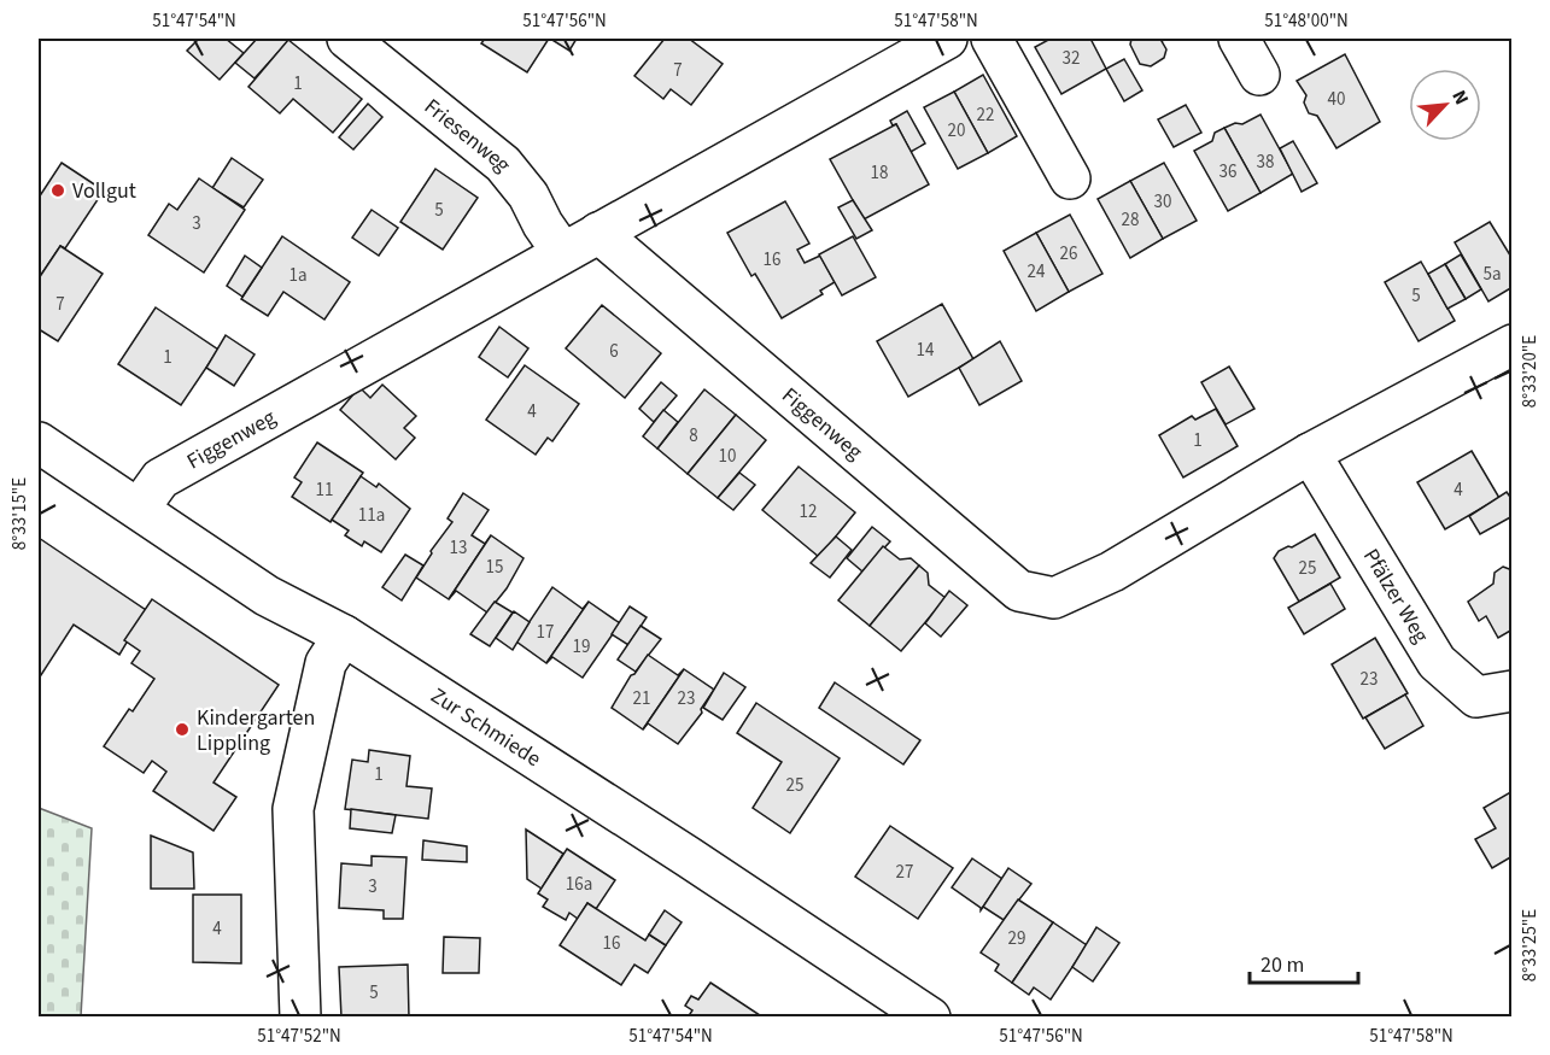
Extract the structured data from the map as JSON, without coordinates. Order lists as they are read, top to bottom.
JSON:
{
  "streets": {
    "street": [
      "Friesenweg",
      "Figgenweg",
      "Pfälzer Weg",
      "Zur Schmiede"
    ]
  },
  "crossings": [
    ["Friesenweg", "Figgenweg"],
    ["Figgenweg", "Pfälzer Weg"],
    ["Figgenweg", "Zur Schmiede"]
  ],
  "places": ["Vollgut", "Kindergarten Lippling"],
  "house_numbers": [
    "32",
    "7",
    "1",
    "40",
    "22",
    "20",
    "38",
    "36",
    "18",
    "30",
    "5",
    "28",
    "3",
    "26",
    "16",
    "24",
    "5a",
    "1a",
    "5",
    "7",
    "14",
    "6",
    "1",
    "4",
    "8",
    "1",
    "10",
    "11",
    "4",
    "12",
    "11a",
    "13",
    "15",
    "25",
    "17",
    "19",
    "23",
    "21",
    "23",
    "1",
    "25",
    "27",
    "16a",
    "3",
    "4",
    "29",
    "16",
    "5"
  ],
  "scale_bar": "20 m",
  "north": "top right",
  "coordinates": [
    "51°47'54\"N",
    "51°47'56\"N",
    "51°47'58\"N",
    "51°48'00\"N",
    "8°33'20\"E",
    "8°33'15\"E",
    "8°33'25\"E",
    "51°47'52\"N"
  ]
}
